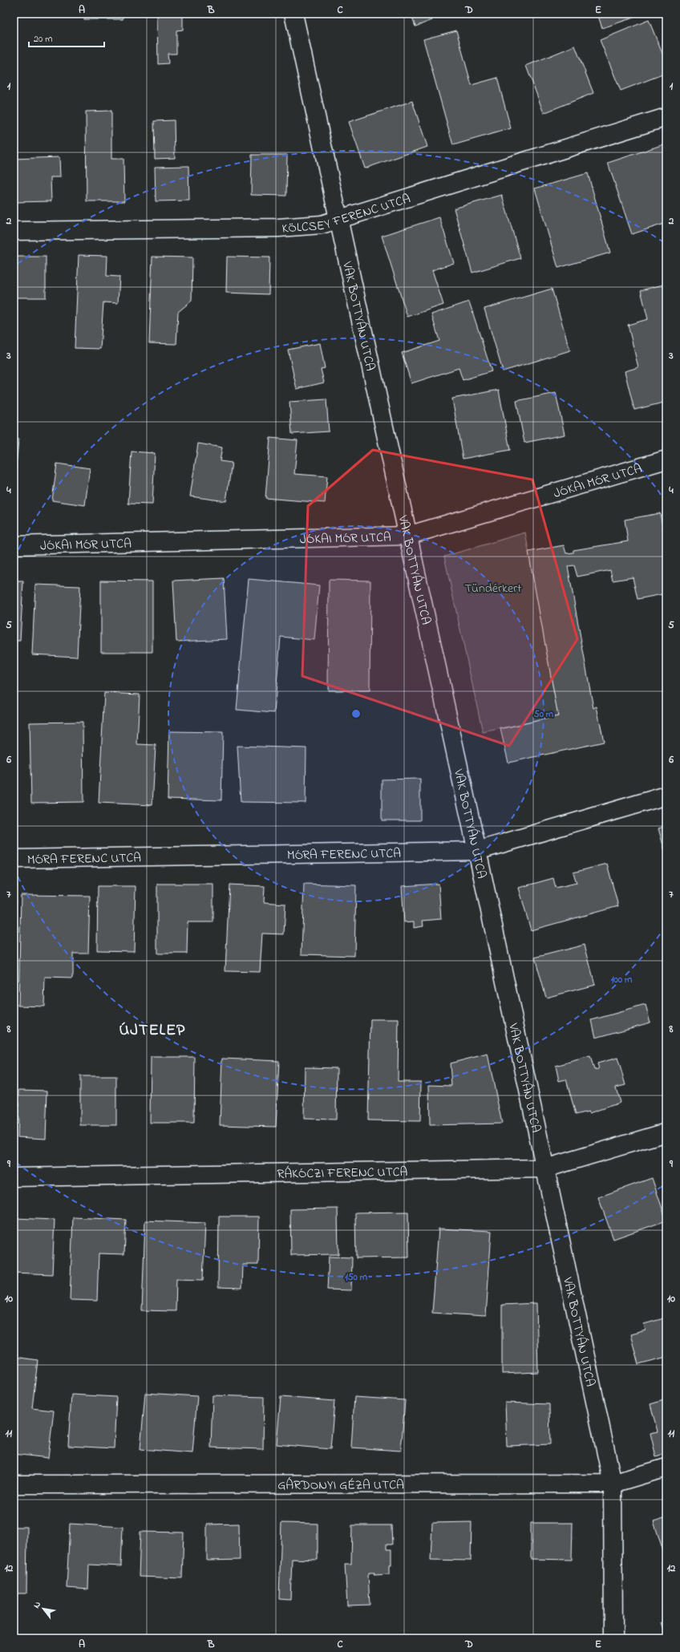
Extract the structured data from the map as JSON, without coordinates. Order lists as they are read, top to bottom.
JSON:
{
  "streets": {
    "street": [
      "KÖLCSEY FERENC UTCA",
      "VAK BOTTYÁN UTCA",
      "JÓKAI MÓR UTCA",
      "MÓRA FERENC UTCA",
      "RÁKÓCZI FERENC UTCA",
      "GÁRDONYI GÉZA UTCA"
    ]
  },
  "crossings": [
    ["KÖLCSEY FERENC UTCA", "VAK BOTTYÁN UTCA"],
    ["VAK BOTTYÁN UTCA", "JÓKAI MÓR UTCA"],
    ["VAK BOTTYÁN UTCA", "MÓRA FERENC UTCA"],
    ["VAK BOTTYÁN UTCA", "RÁKÓCZI FERENC UTCA"],
    ["VAK BOTTYÁN UTCA", "GÁRDONYI GÉZA UTCA"]
  ],
  "districts": ["ÚJTELEP"],
  "parks": ["Tündérkert"],
  "scale_bar": "20 m",
  "north": "top left",
  "grid": {
    "columns": [
      "A",
      "B",
      "C",
      "D",
      "E"
    ],
    "rows": [
      "1",
      "2",
      "3",
      "4",
      "5",
      "6",
      "7",
      "8",
      "9",
      "10",
      "11",
      "12"
    ]
  },
  "rings": ["50 m", "100 m", "150 m"]
}
